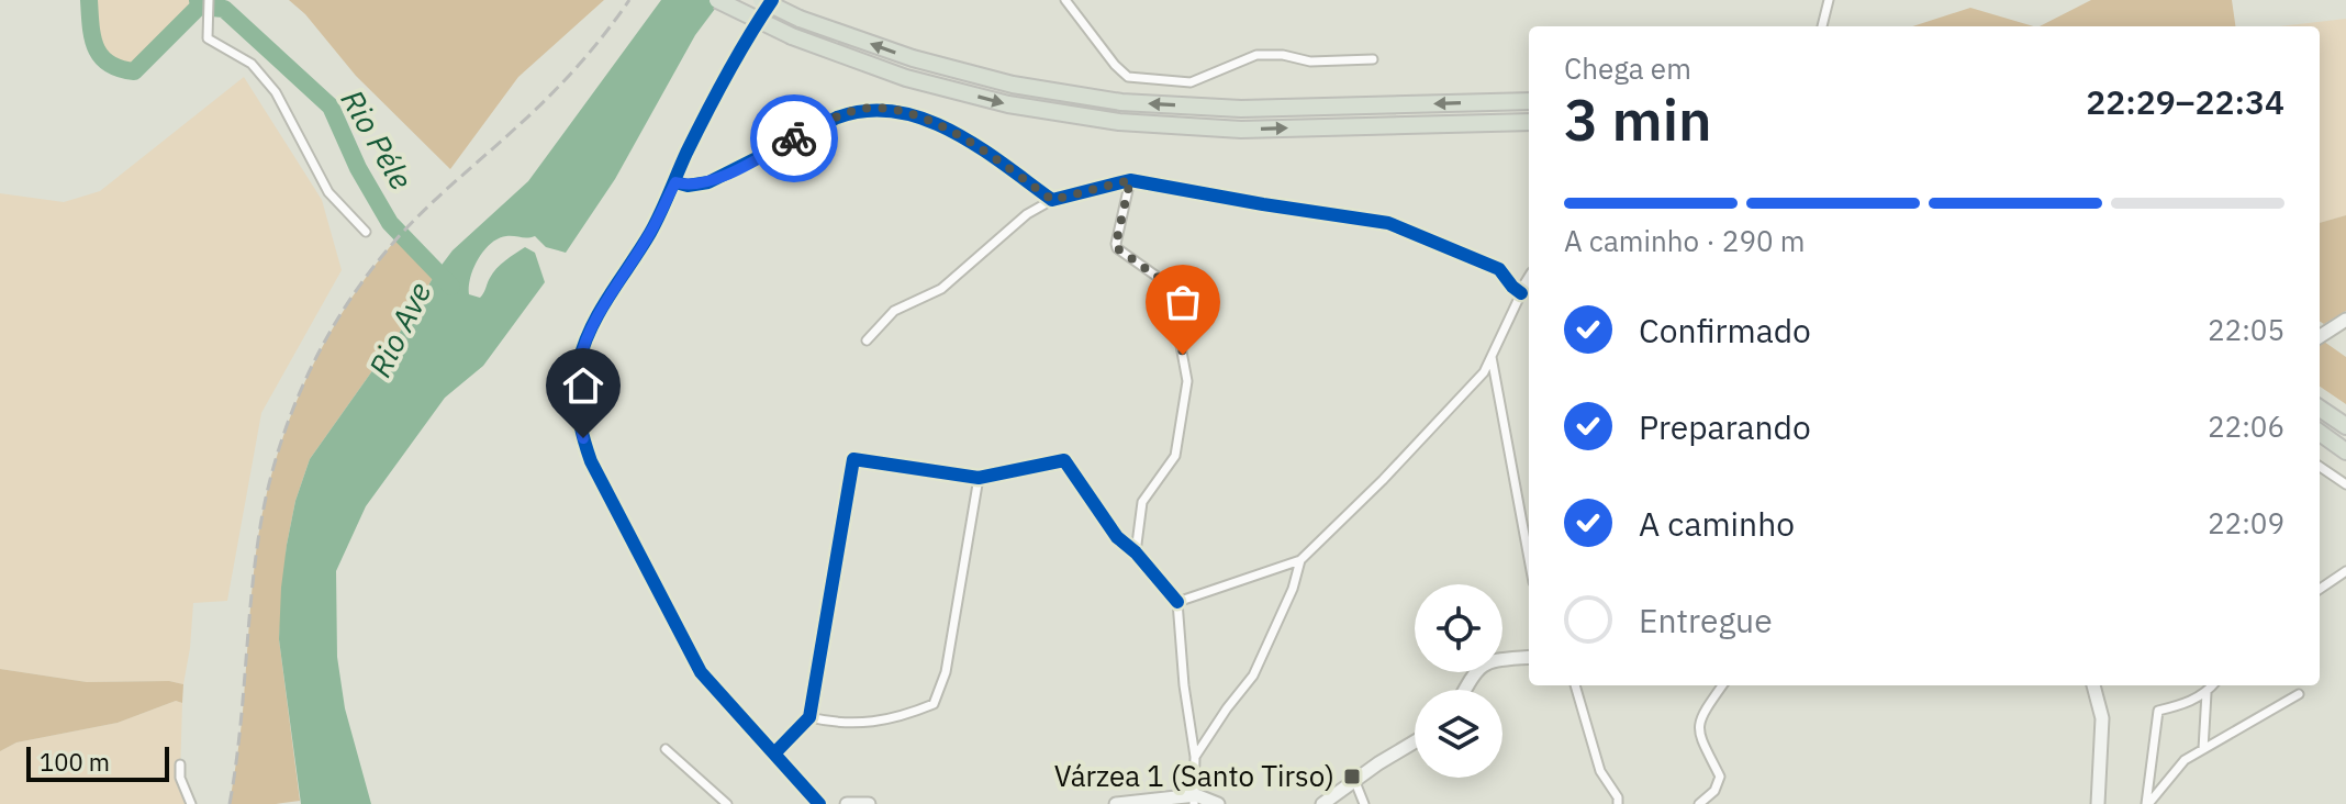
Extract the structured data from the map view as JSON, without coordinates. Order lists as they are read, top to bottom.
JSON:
{
  "water": ["Rio Péle", "Rio Ave"],
  "places": {
    "transit": ["Várzea 1 (Santo Tirso)"]
  },
  "scale_bar": "100 m",
  "page": {
    "heading": ["3 min", "Chega em", "22:29–22:34"],
    "bar": "A caminho · 290 m",
    "list": [
      ["Confirmado", "22:05"],
      ["Preparando", "22:06"],
      ["A caminho", "22:09"],
      "Entregue"
    ],
    "scale": "100 m"
  }
}
